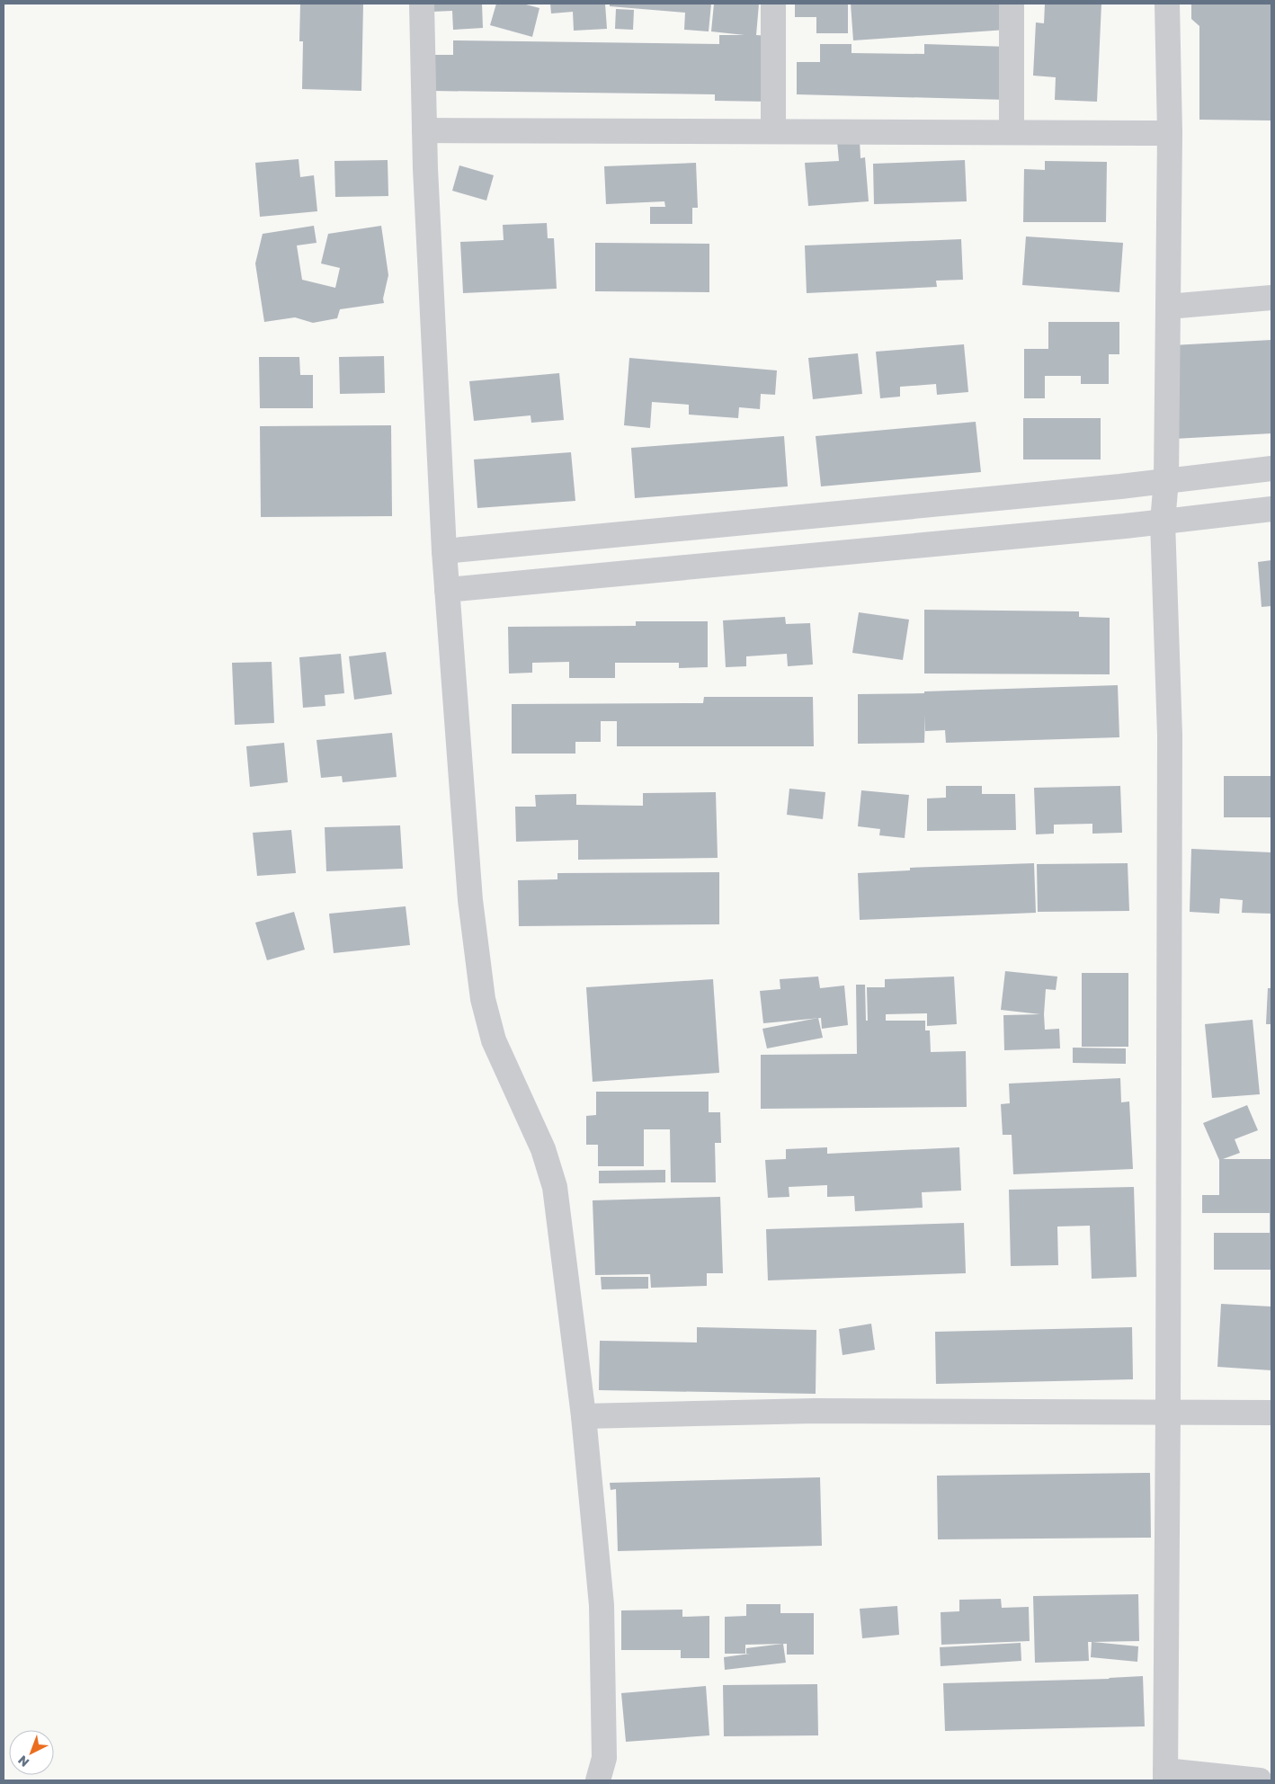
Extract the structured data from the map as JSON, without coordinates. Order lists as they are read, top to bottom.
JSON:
{
  "north": "bottom left"
}
